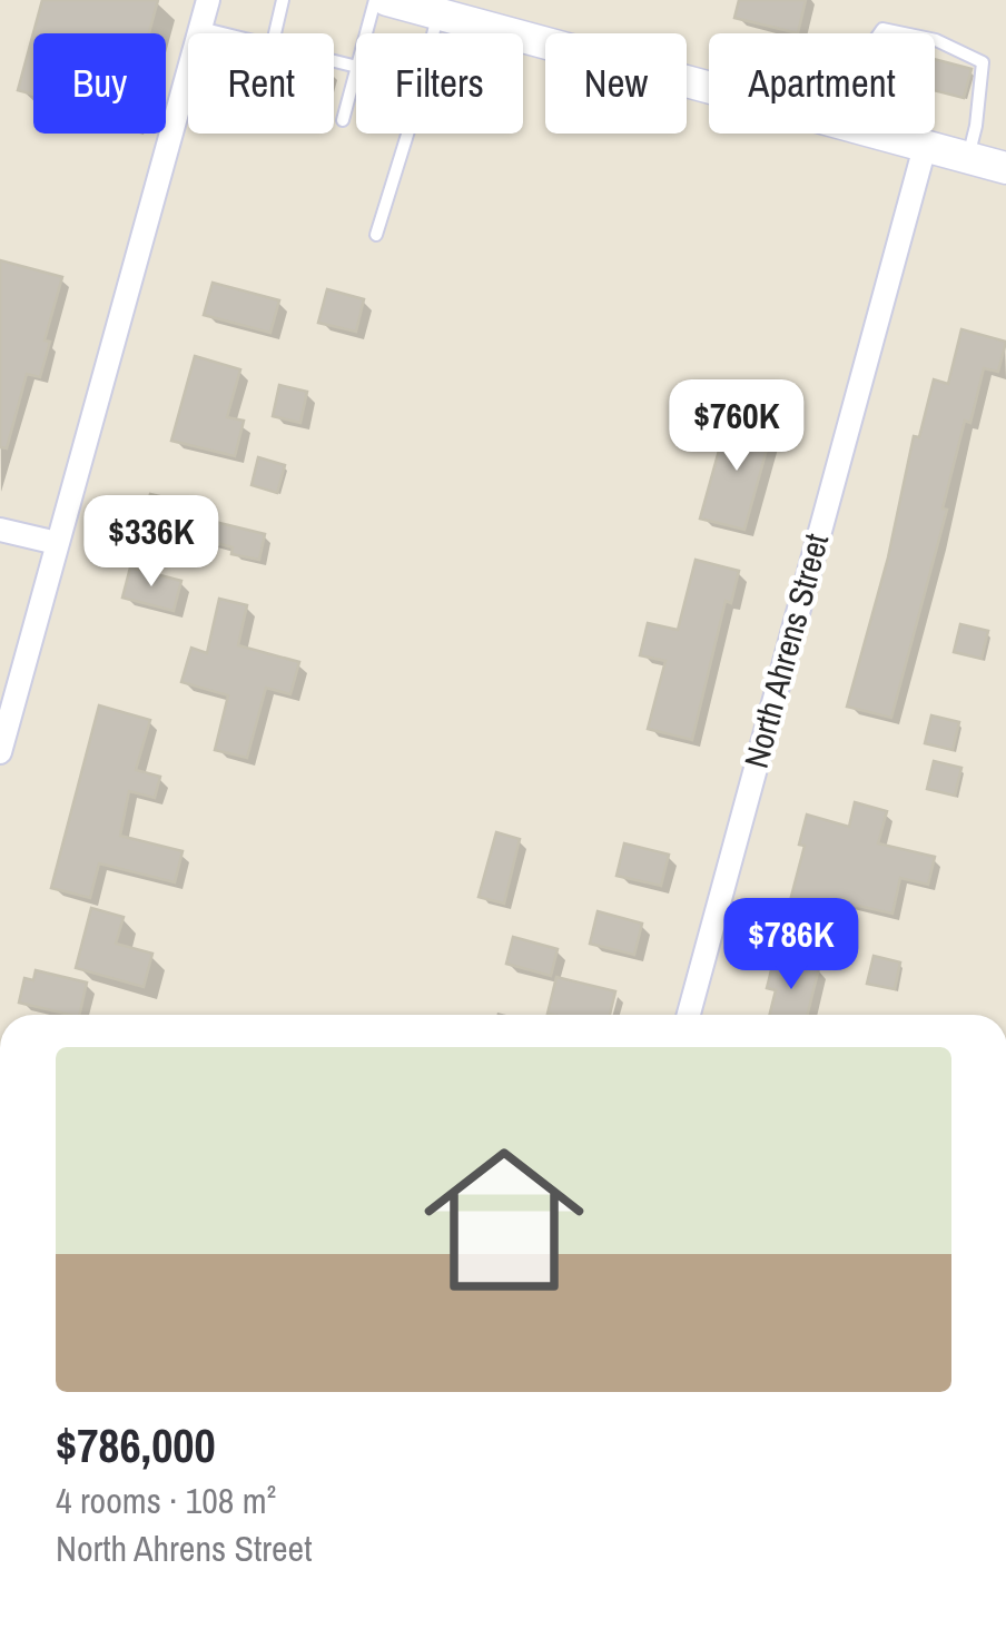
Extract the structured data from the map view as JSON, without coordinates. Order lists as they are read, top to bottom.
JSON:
{
  "streets": {
    "street": ["North Ahrens Street"]
  },
  "page": {
    "chip": [
      "Buy",
      "Rent",
      "Filters",
      "New",
      "Apartment"
    ],
    "price": ["$760K", "$336K", "$786K"],
    "list": [
      {
        "name": "$786,000",
        "note": "4 rooms · 108 m² · North Ahrens Street"
      }
    ]
  }
}
